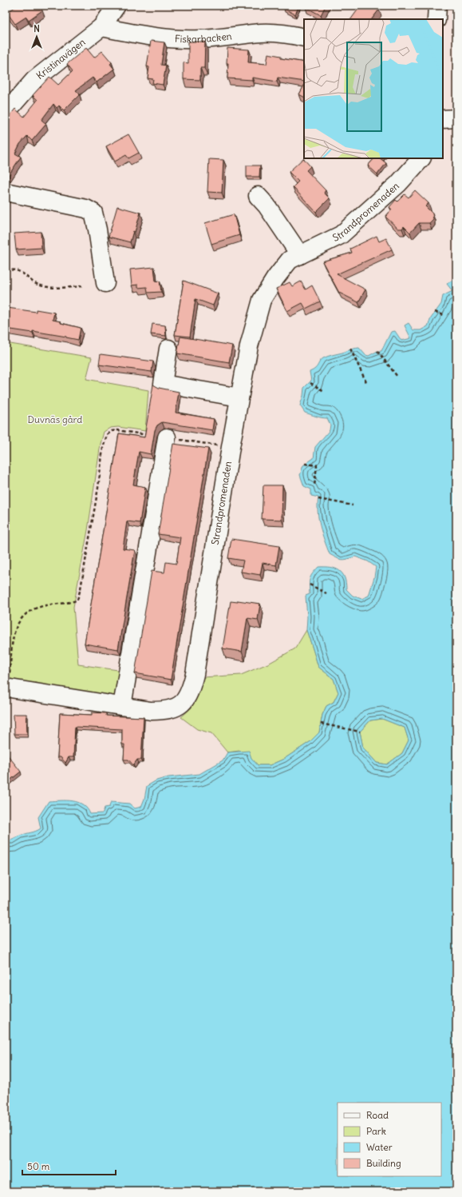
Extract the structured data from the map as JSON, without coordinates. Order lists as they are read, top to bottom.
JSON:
{
  "streets": {
    "street": ["Fiskarbacken", "Kristinavägen", "Strandpromenaden"]
  },
  "crossings": [
    ["Fiskarbacken", "Kristinavägen"]
  ],
  "parks": ["Duvnäs gård"],
  "legend": [
    "Road",
    "Park",
    "Water",
    "Building"
  ],
  "scale_bar": "50 m",
  "north": "top"
}
